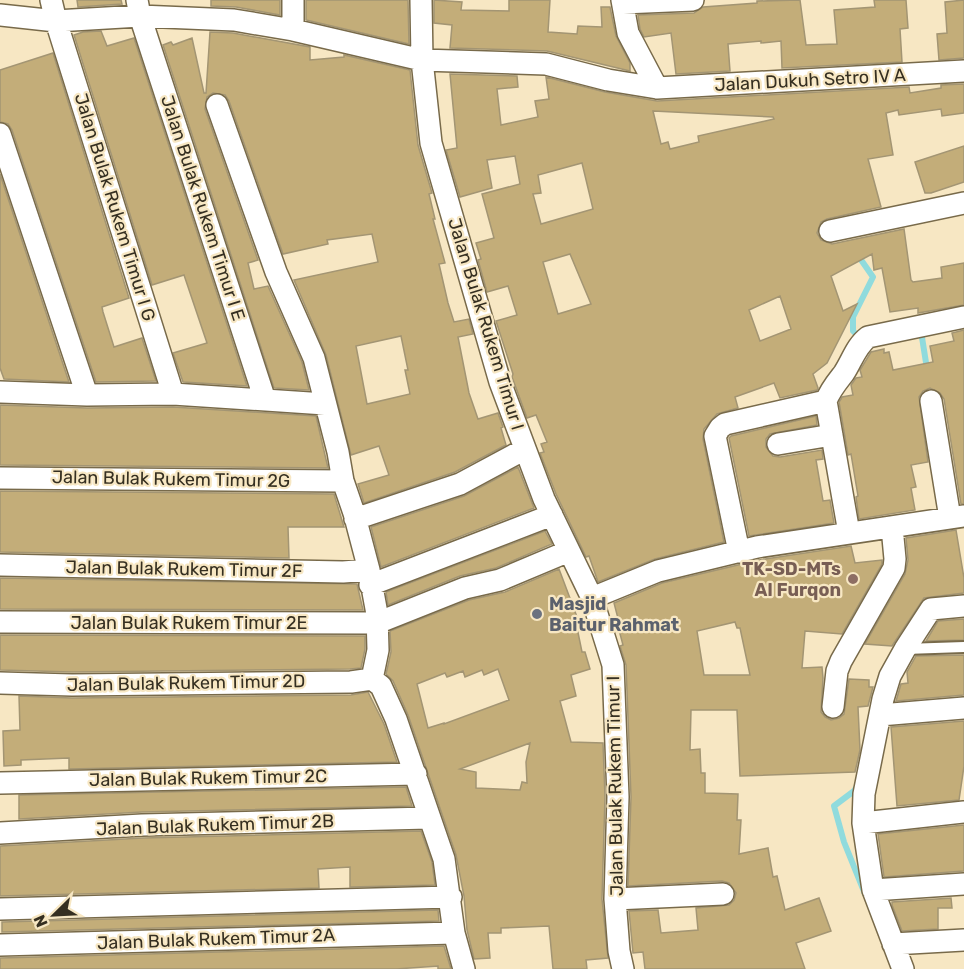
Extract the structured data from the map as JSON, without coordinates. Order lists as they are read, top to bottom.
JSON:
{
  "streets": {
    "street": [
      "Jalan Dukuh Setro IV A",
      "Jalan Bulak Rukem Timur I G",
      "Jalan Bulak Rukem Timur I E",
      "Jalan Bulak Rukem Timur I",
      "Jalan Bulak Rukem Timur 2G",
      "Jalan Bulak Rukem Timur 2F",
      "Jalan Bulak Rukem Timur 2E",
      "Jalan Bulak Rukem Timur 2D",
      "Jalan Bulak Rukem Timur 2C",
      "Jalan Bulak Rukem Timur 2B",
      "Jalan Bulak Rukem Timur 2A"
    ]
  },
  "crossings": [
    ["Jalan Dukuh Setro IV A", "Jalan Bulak Rukem Timur I G"],
    ["Jalan Dukuh Setro IV A", "Jalan Bulak Rukem Timur I E"],
    ["Jalan Dukuh Setro IV A", "Jalan Bulak Rukem Timur I"],
    ["Jalan Bulak Rukem Timur I", "Jalan Bulak Rukem Timur 2F"]
  ],
  "places": ["TK-SD-MTs Al Furqon", "Masjid Baitur Rahmat"],
  "north": "bottom left"
}
